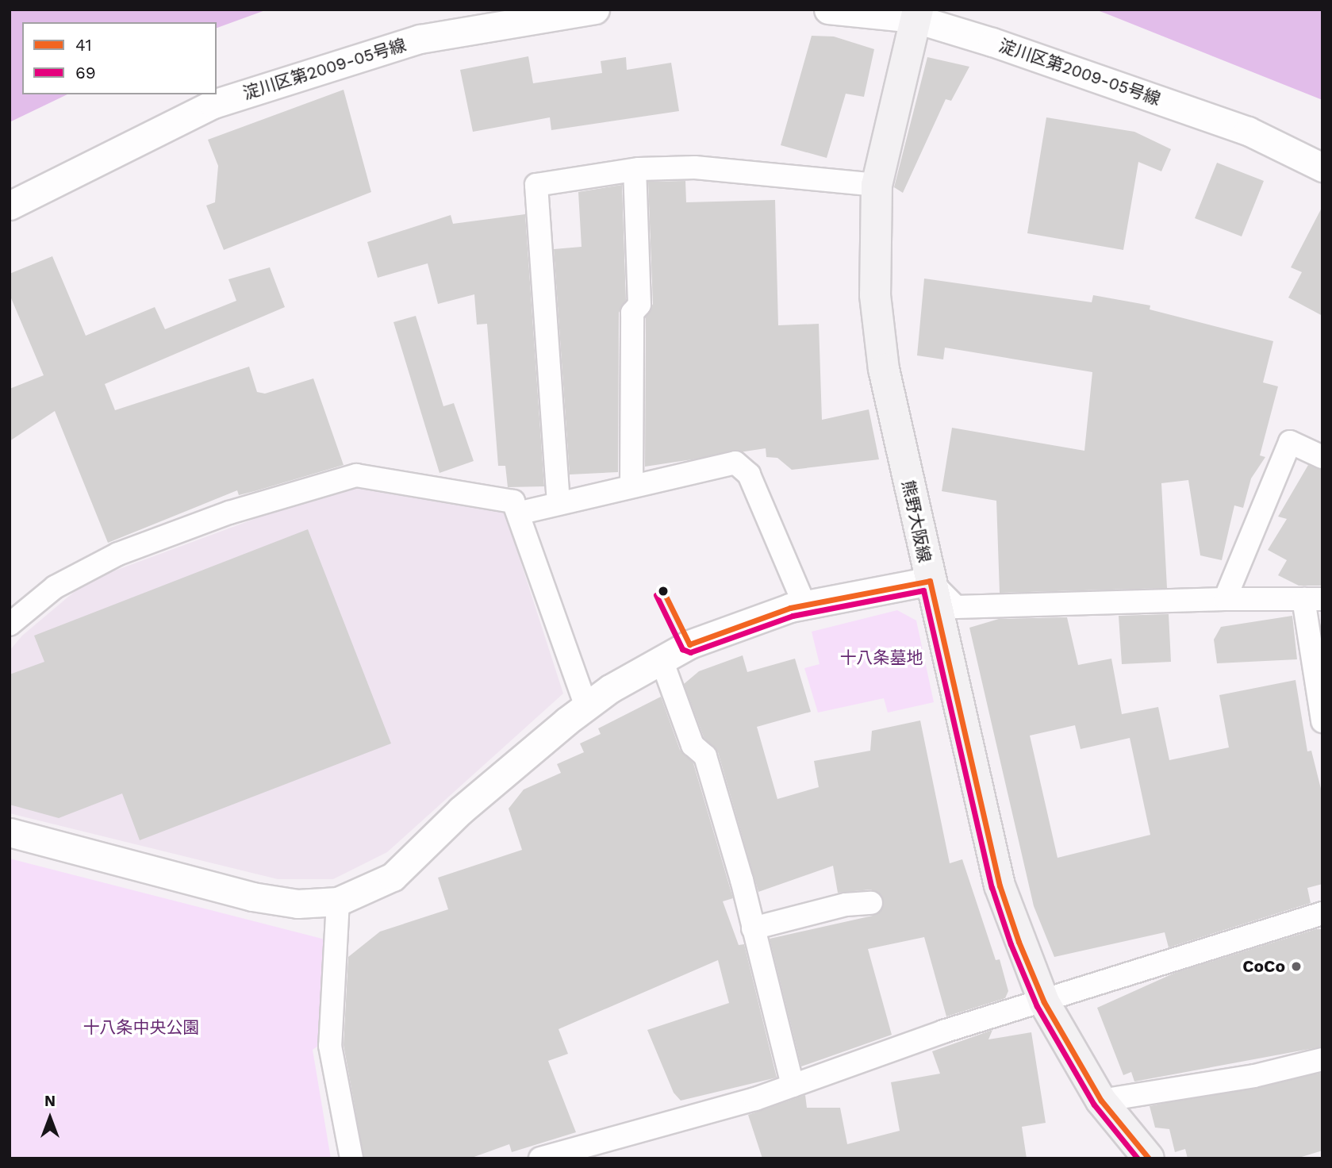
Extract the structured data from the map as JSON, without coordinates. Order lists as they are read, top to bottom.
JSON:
{
  "streets": {
    "main road": ["熊野大阪線"],
    "street": ["淀川区第2009-05号線"]
  },
  "crossings": [
    ["淀川区第2009-05号線", "熊野大阪線"]
  ],
  "parks": ["十八条墓地", "十八条中央公園"],
  "places": ["CoCo"],
  "lines": ["transit line 41", "transit line 69"],
  "legend": ["41", "69"],
  "north": "top"
}
